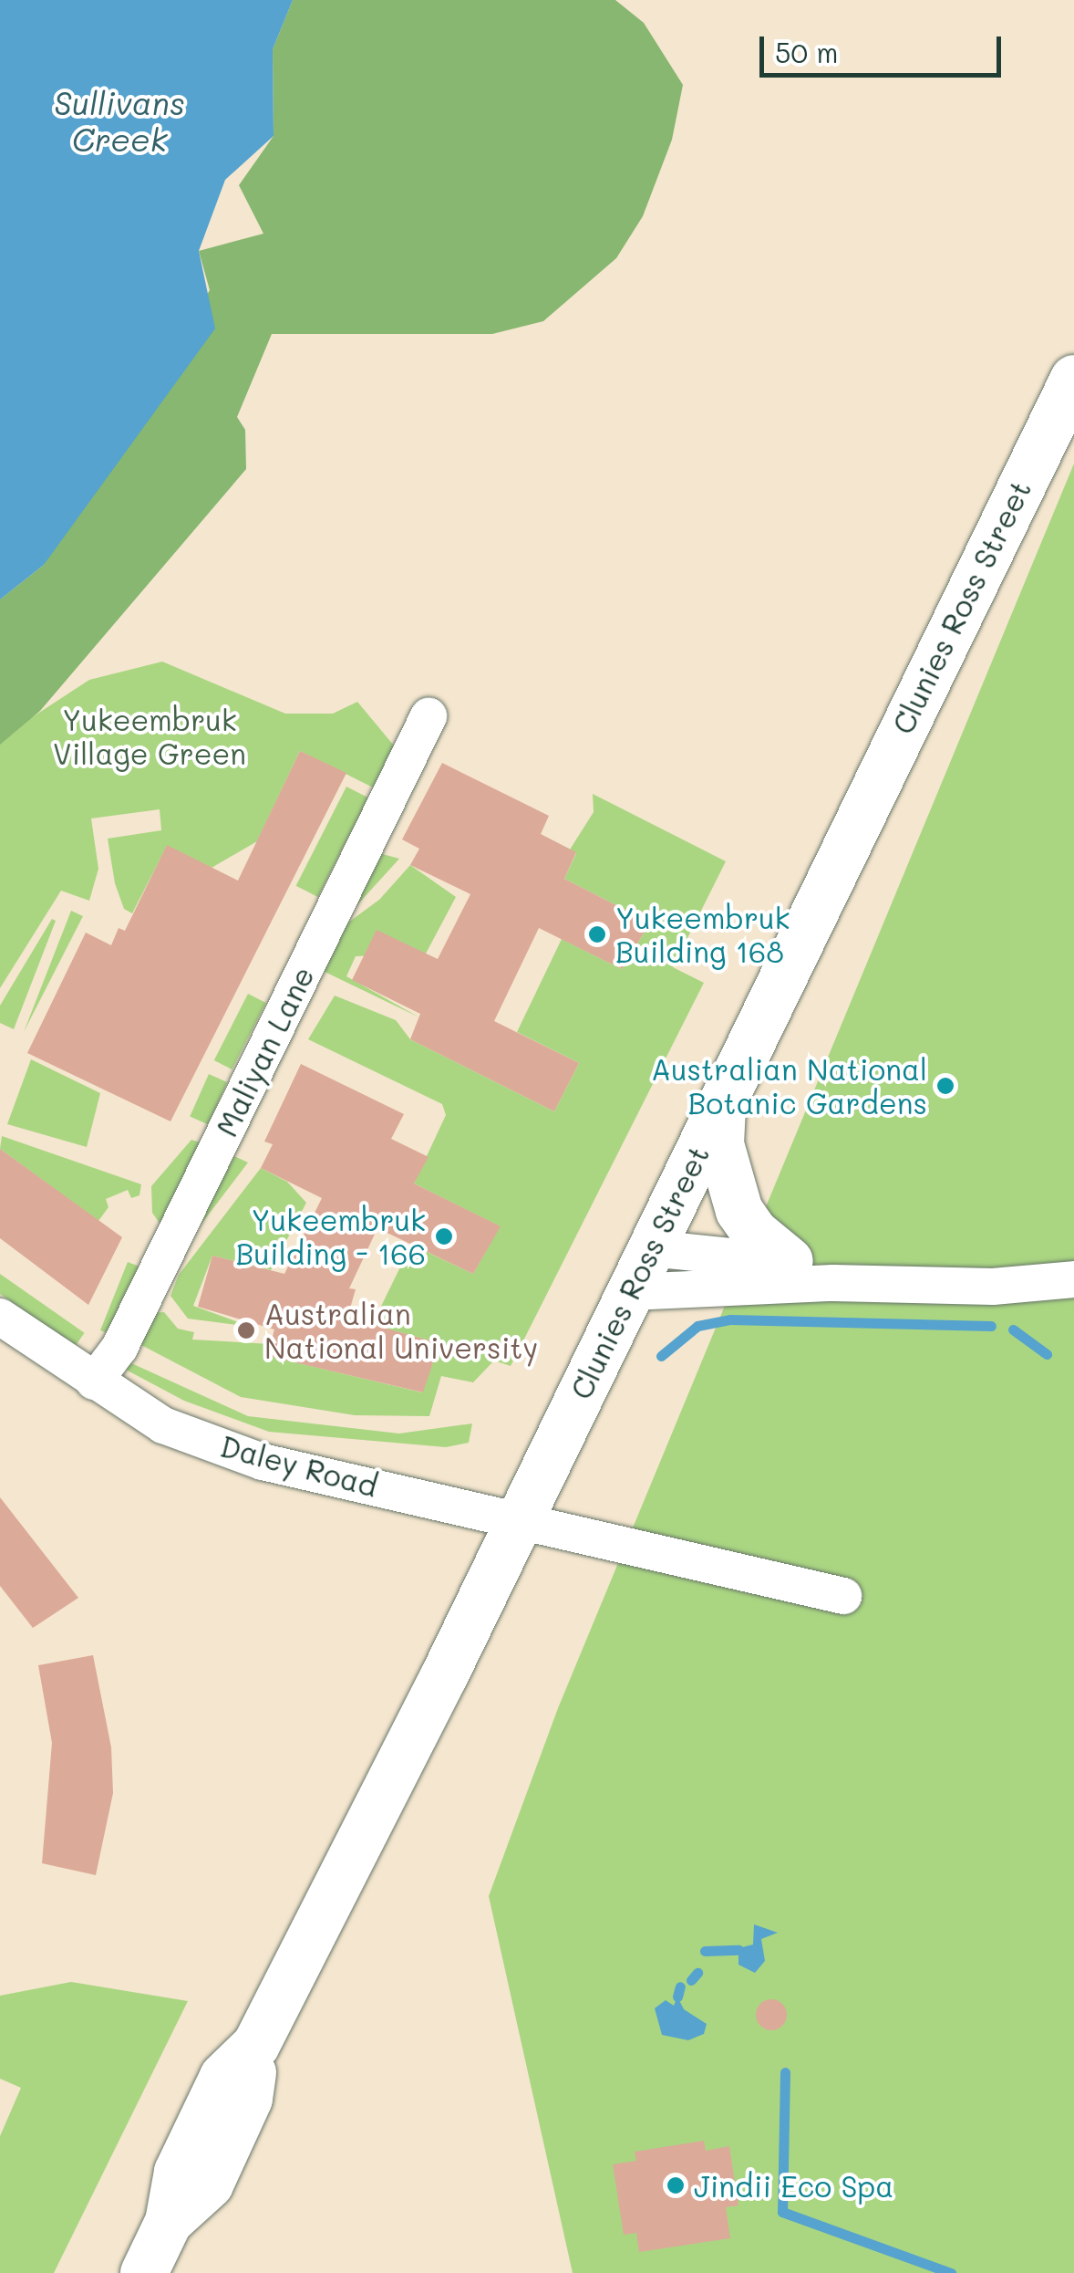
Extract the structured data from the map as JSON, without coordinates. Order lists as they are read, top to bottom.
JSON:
{
  "streets": {
    "street": ["Clunies Ross Street", "Maliyan Lane", "Daley Road"]
  },
  "crossings": [
    ["Clunies Ross Street", "Daley Road"],
    ["Maliyan Lane", "Daley Road"]
  ],
  "water": ["Sullivans Creek"],
  "parks": ["Yukeembruk Village Green"],
  "places": [
    "Yukeembruk Building 168",
    "Australian National Botanic Gardens",
    "Yukeembruk Building - 166",
    "Australian National University",
    "Jindii Eco Spa"
  ],
  "scale_bar": "50 m"
}
